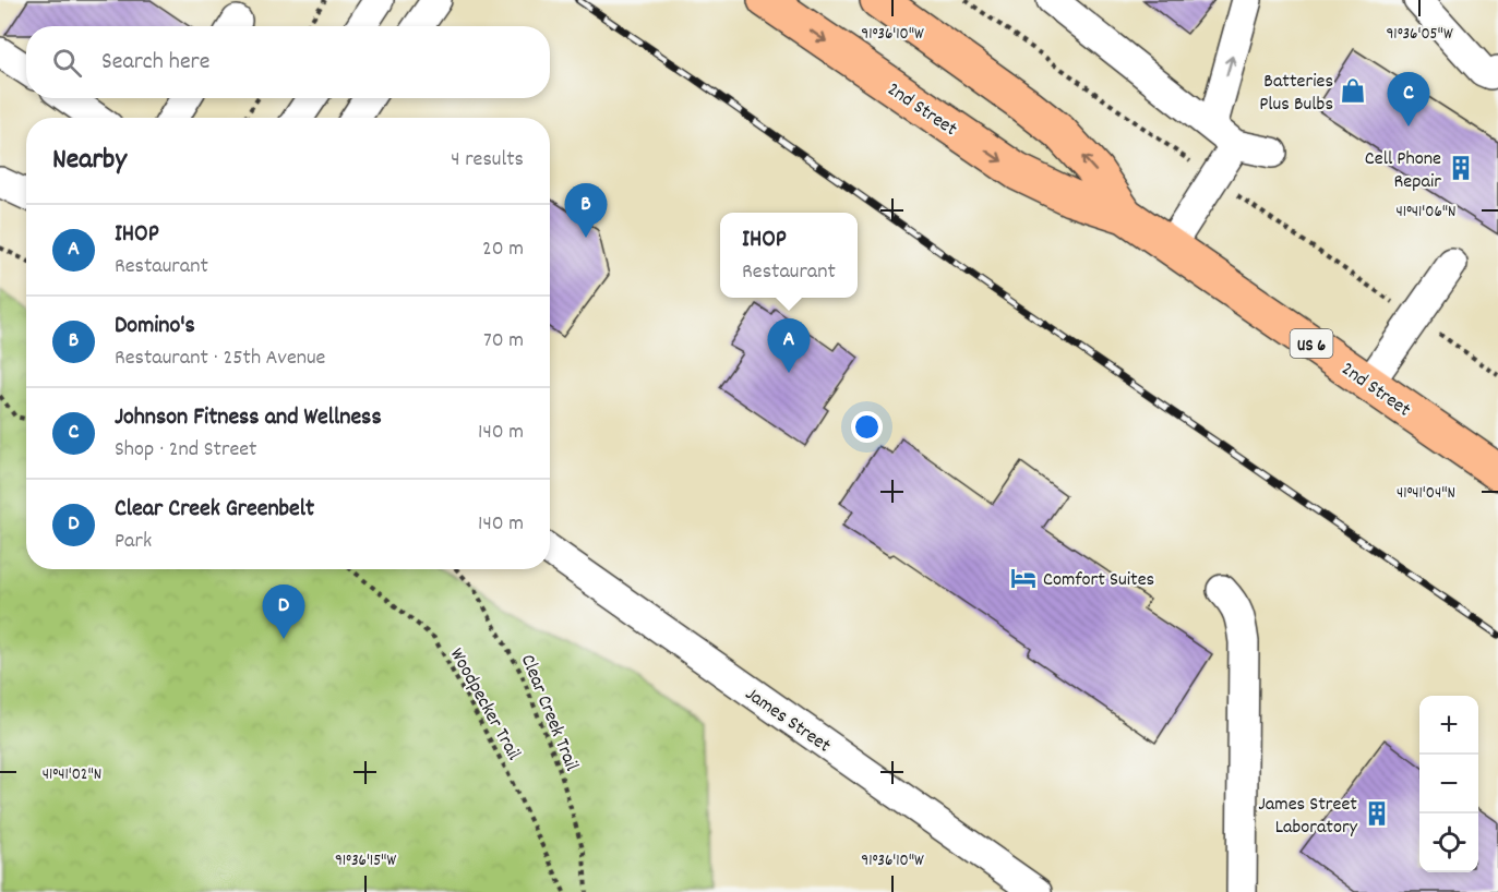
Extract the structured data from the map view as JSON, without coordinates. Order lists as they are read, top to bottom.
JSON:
{
  "streets": {
    "main road": ["2nd Street", "US 6"],
    "street": ["James Street"],
    "path": ["Woodpecker Trail", "Clear Creek Trail"]
  },
  "places": {
    "shop": ["Batteries Plus Bulbs"],
    "building": ["Cell Phone Repair", "James Street Laboratory"],
    "hotel": ["Comfort Suites"]
  },
  "page": {
    "search": "Search here",
    "pins": [
      "C",
      "B",
      "A",
      "D"
    ],
    "heading": ["Nearby", "4 results"],
    "list": [
      {
        "mark": "A",
        "name": "IHOP",
        "note": "Restaurant",
        "value": "20 m"
      },
      {
        "mark": "B",
        "name": "Domino's",
        "note": "Restaurant · 25th Avenue",
        "value": "70 m"
      },
      {
        "mark": "C",
        "name": "Johnson Fitness and Wellness",
        "note": "Shop · 2nd Street",
        "value": "140 m"
      },
      {
        "mark": "D",
        "name": "Clear Creek Greenbelt",
        "note": "Park",
        "value": "140 m"
      }
    ],
    "popup": ["IHOP", "Restaurant"],
    "map_buttons": ["+", "−"]
  },
  "coordinates": [
    "91°36'10\"W",
    "91°36'05\"W",
    "41°41'06\"N",
    "41°41'04\"N",
    "41°41'02\"N",
    "91°36'15\"W"
  ]
}
